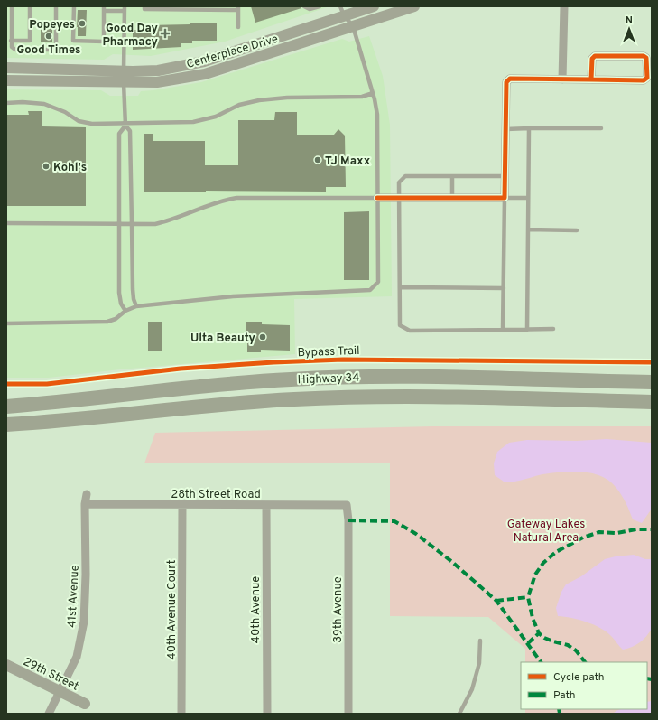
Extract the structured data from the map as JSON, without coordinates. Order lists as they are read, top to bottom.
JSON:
{
  "streets": {
    "highway": ["Highway 34"],
    "street": [
      "Centerplace Drive",
      "28th Street Road",
      "41st Avenue",
      "40th Avenue Court",
      "40th Avenue",
      "39th Avenue",
      "29th Street"
    ],
    "cycle path": ["Bypass Trail"]
  },
  "crossings": [
    ["28th Street Road", "41st Avenue"],
    ["28th Street Road", "40th Avenue Court"],
    ["28th Street Road", "40th Avenue"],
    ["28th Street Road", "39th Avenue"],
    ["41st Avenue", "29th Street"]
  ],
  "parks": ["Gateway Lakes Natural Area"],
  "places": {
    "other": [
      "Popeyes",
      "Good Times",
      "TJ Maxx",
      "Kohl's",
      "Ulta Beauty"
    ],
    "health": ["Good Day Pharmacy"]
  },
  "legend": ["Cycle path", "Path"],
  "north": "top"
}
